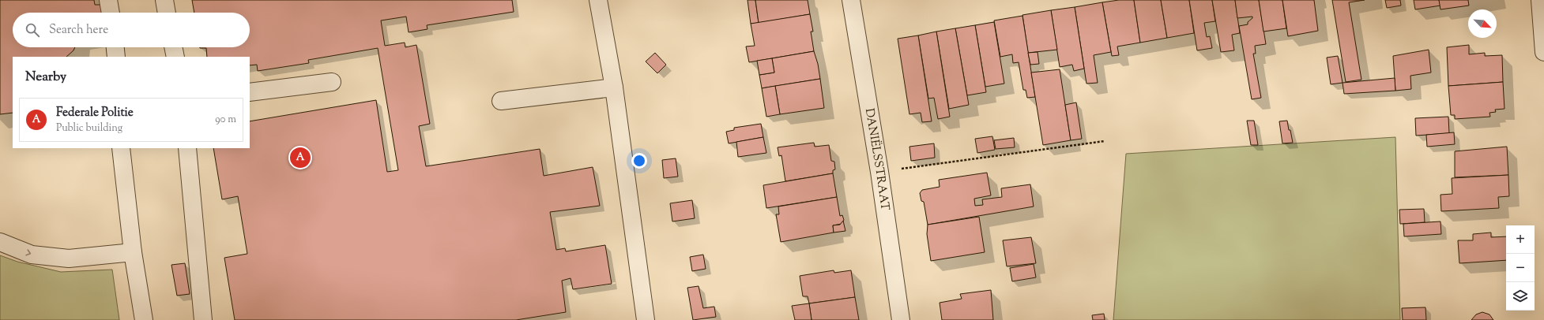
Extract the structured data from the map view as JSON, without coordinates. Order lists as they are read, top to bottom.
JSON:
{
  "streets": {
    "street": ["DANIËLSSTRAAT"]
  },
  "north": "bottom right",
  "page": {
    "search": "Search here",
    "heading": "Nearby",
    "list": [
      {
        "mark": "A",
        "name": "Federale Politie",
        "note": "Public building",
        "value": "90 m"
      }
    ],
    "pins": "A",
    "map_buttons": ["+", "−"]
  }
}
